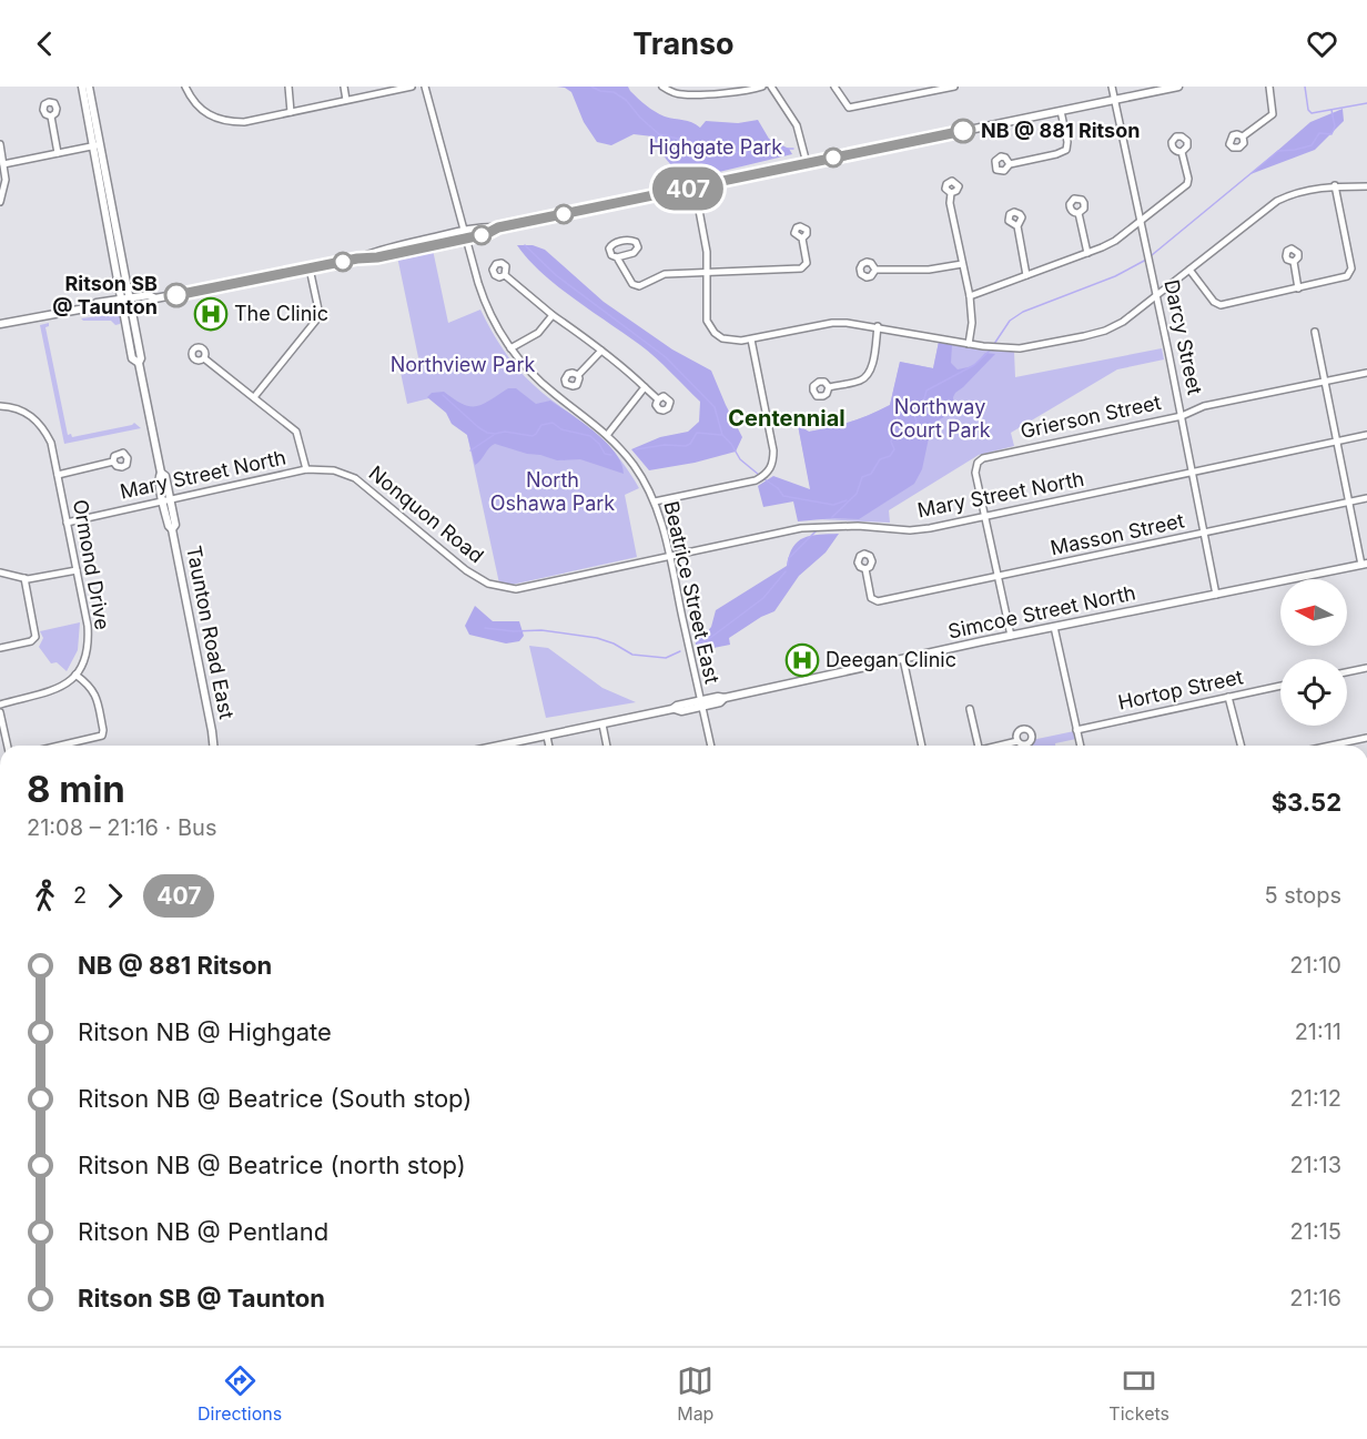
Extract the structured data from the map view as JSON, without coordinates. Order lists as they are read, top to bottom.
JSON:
{
  "streets": {
    "main road": ["Simcoe Street North", "Taunton Road East"],
    "street": [
      "Darcy Street",
      "Grierson Street",
      "Mary Street North",
      "Nonquon Road",
      "Masson Street",
      "Ormond Drive",
      "Beatrice Street East",
      "Hortop Street"
    ]
  },
  "crossings": [
    ["Darcy Street", "Grierson Street"],
    ["Darcy Street", "Mary Street North"],
    ["Darcy Street", "Masson Street"],
    ["Darcy Street", "Simcoe Street North"],
    ["Grierson Street", "Mary Street North"],
    ["Mary Street North", "Nonquon Road"],
    ["Mary Street North", "Ormond Drive"],
    ["Mary Street North", "Beatrice Street East"],
    ["Mary Street North", "Taunton Road East"],
    ["Beatrice Street East", "Simcoe Street North"]
  ],
  "districts": ["Centennial"],
  "parks": [
    "Highgate Park",
    "Northview Park",
    "Northway Court Park",
    "North Oshawa Park"
  ],
  "places": {
    "other": ["NB @ 881 Ritson", "Ritson SB @ Taunton"],
    "hospital": ["The Clinic", "Deegan Clinic"]
  },
  "lines": ["bus line 407"],
  "north": "left",
  "page": {
    "header": "Transo",
    "on_map": "407",
    "heading": ["8 min", "21:08 – 21:16 · Bus", "$3.52"],
    "legs": ["2", "407", "5 stops"],
    "list": [
      {
        "name": "NB @ 881 Ritson",
        "value": "21:10"
      },
      {
        "name": "Ritson NB @ Highgate",
        "value": "21:11"
      },
      {
        "name": "Ritson NB @ Beatrice (South stop)",
        "value": "21:12"
      },
      {
        "name": "Ritson NB @ Beatrice (north stop)",
        "value": "21:13"
      },
      {
        "name": "Ritson NB @ Pentland",
        "value": "21:15"
      },
      {
        "name": "Ritson SB @ Taunton",
        "value": "21:16"
      }
    ],
    "tabs": ["Directions", "Map", "Tickets"]
  }
}
